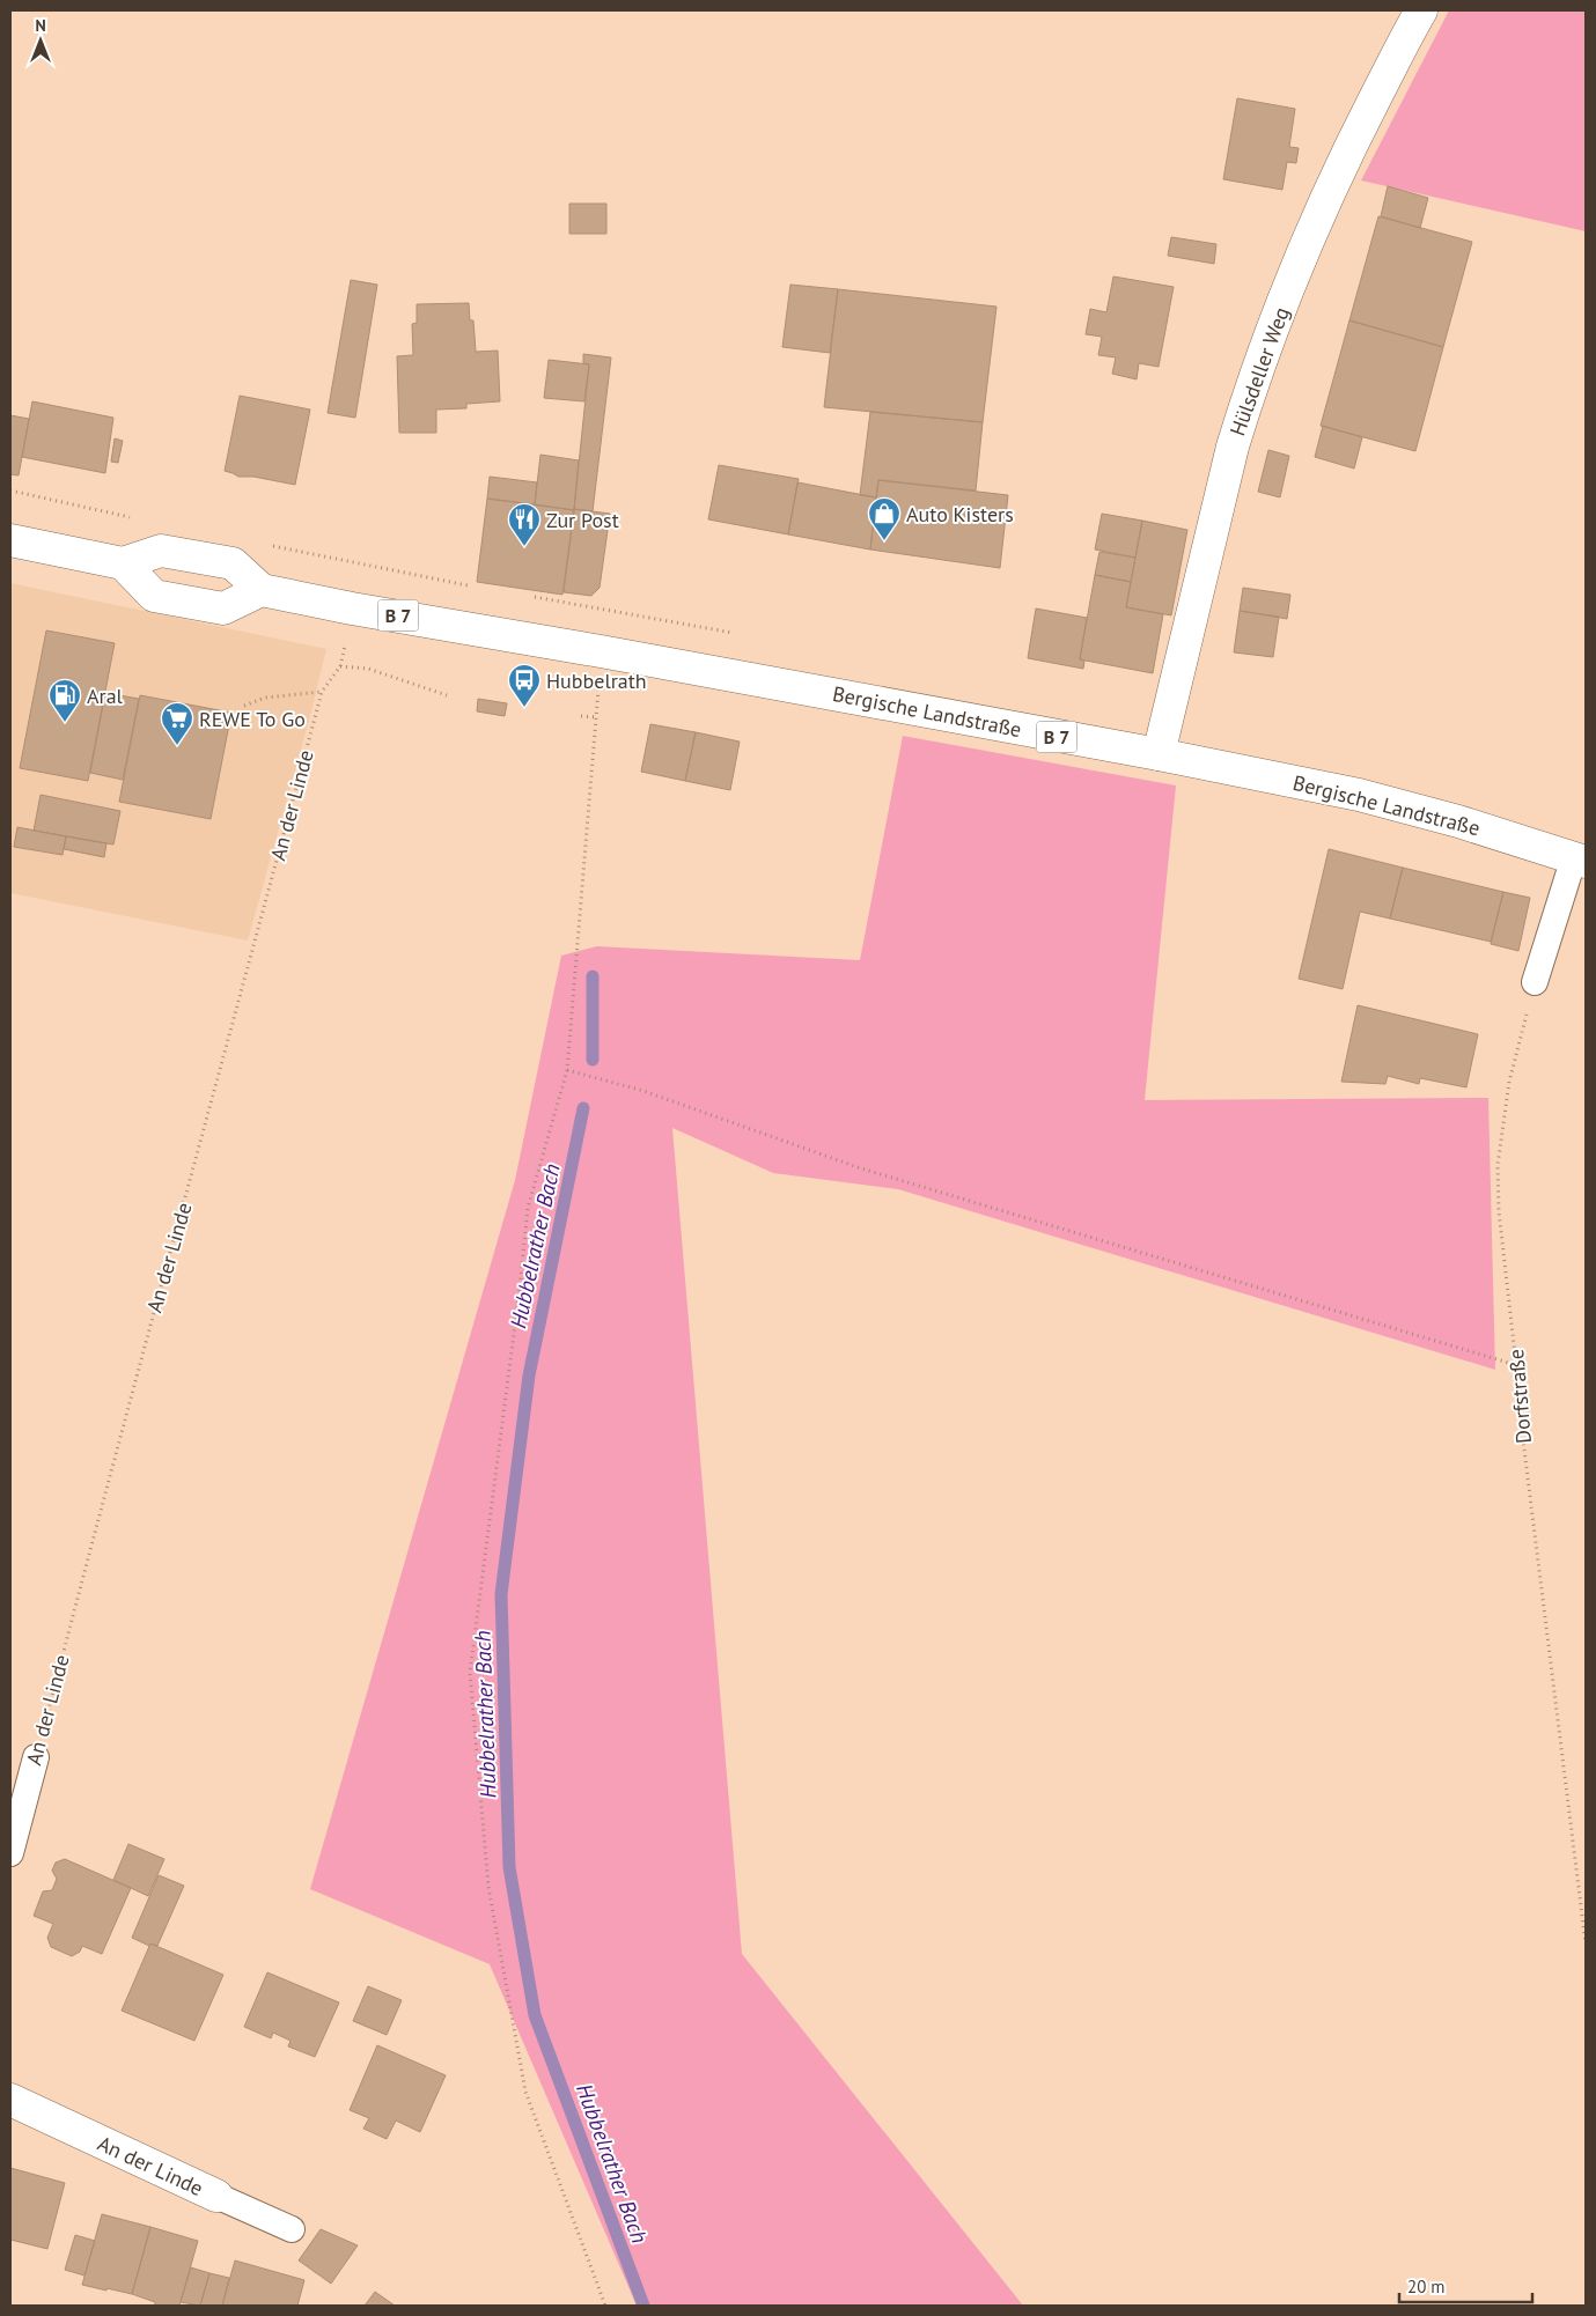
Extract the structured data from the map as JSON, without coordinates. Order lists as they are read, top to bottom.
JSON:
{
  "streets": {
    "main road": [
      "Hülsdeller Weg",
      "B 7",
      "Bergische Landstraße",
      "An der Linde"
    ],
    "path": ["Dorfstraße"]
  },
  "crossings": [
    ["Hülsdeller Weg", "Bergische Landstraße"]
  ],
  "water": ["Hubbelrather Bach"],
  "places": {
    "shop": ["Auto Kisters"],
    "restaurant": ["Zur Post"],
    "bus stop": ["Hubbelrath"],
    "fuel station": ["Aral"],
    "supermarket": ["REWE To Go"]
  },
  "scale_bar": "20 m",
  "north": "top"
}
